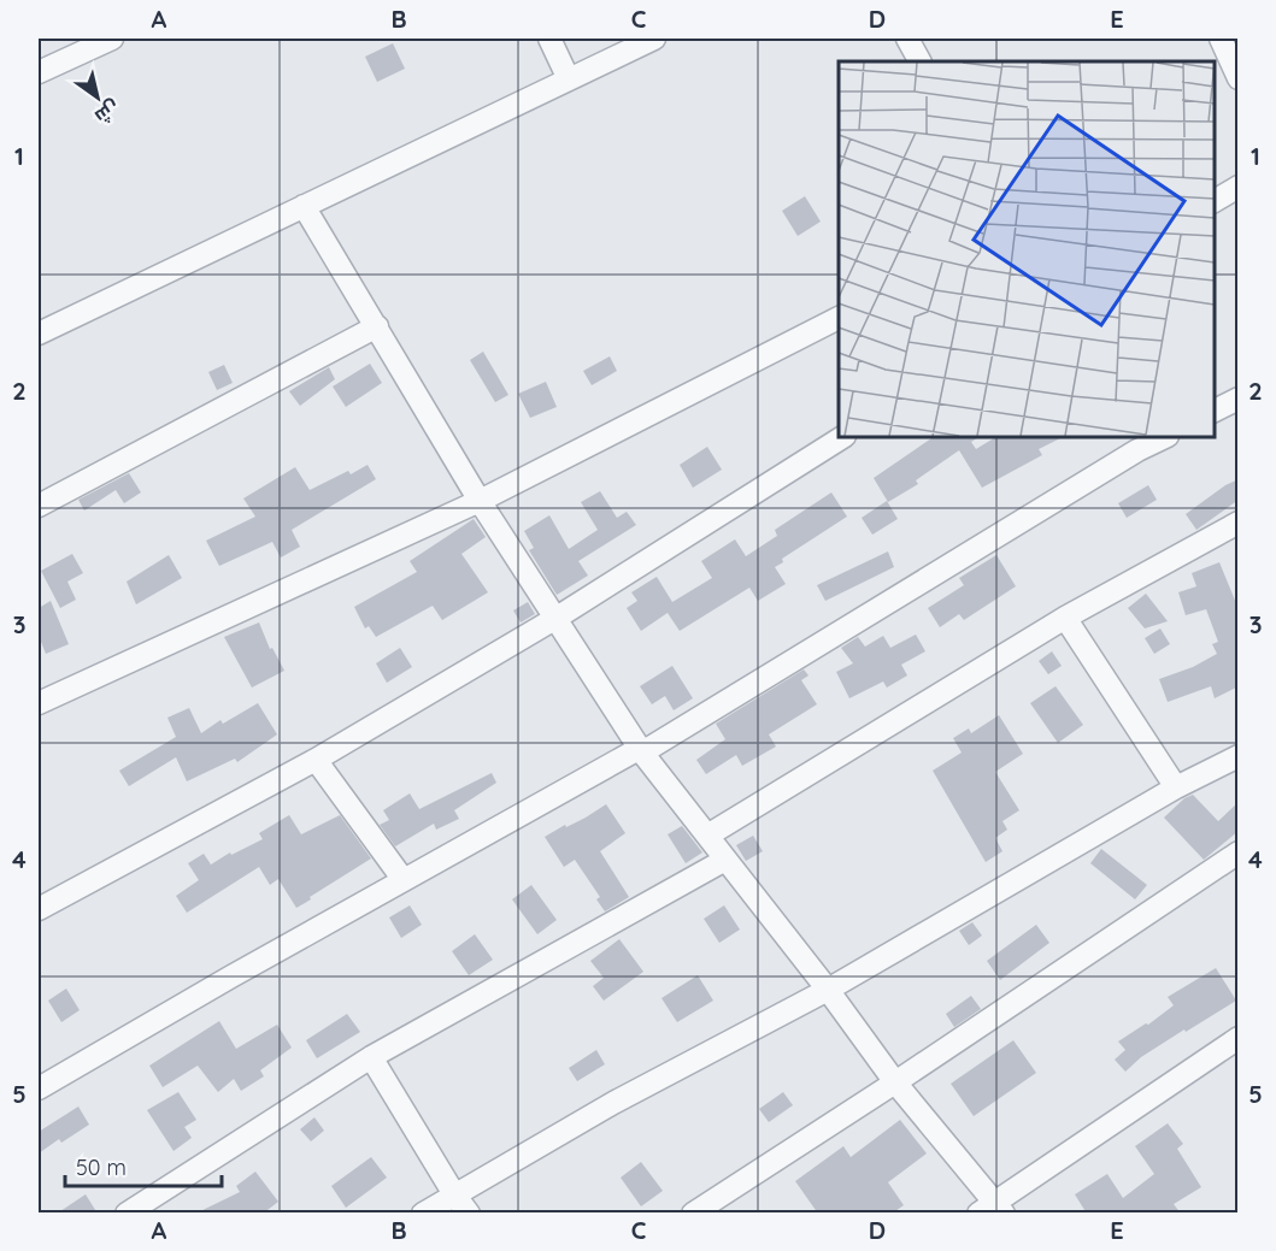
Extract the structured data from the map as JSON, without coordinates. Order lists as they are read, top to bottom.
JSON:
{
  "scale_bar": "50 m",
  "north": "bottom right",
  "grid": {
    "columns": [
      "A",
      "B",
      "C",
      "D",
      "E"
    ],
    "rows": [
      "1",
      "2",
      "3",
      "4",
      "5"
    ]
  }
}
